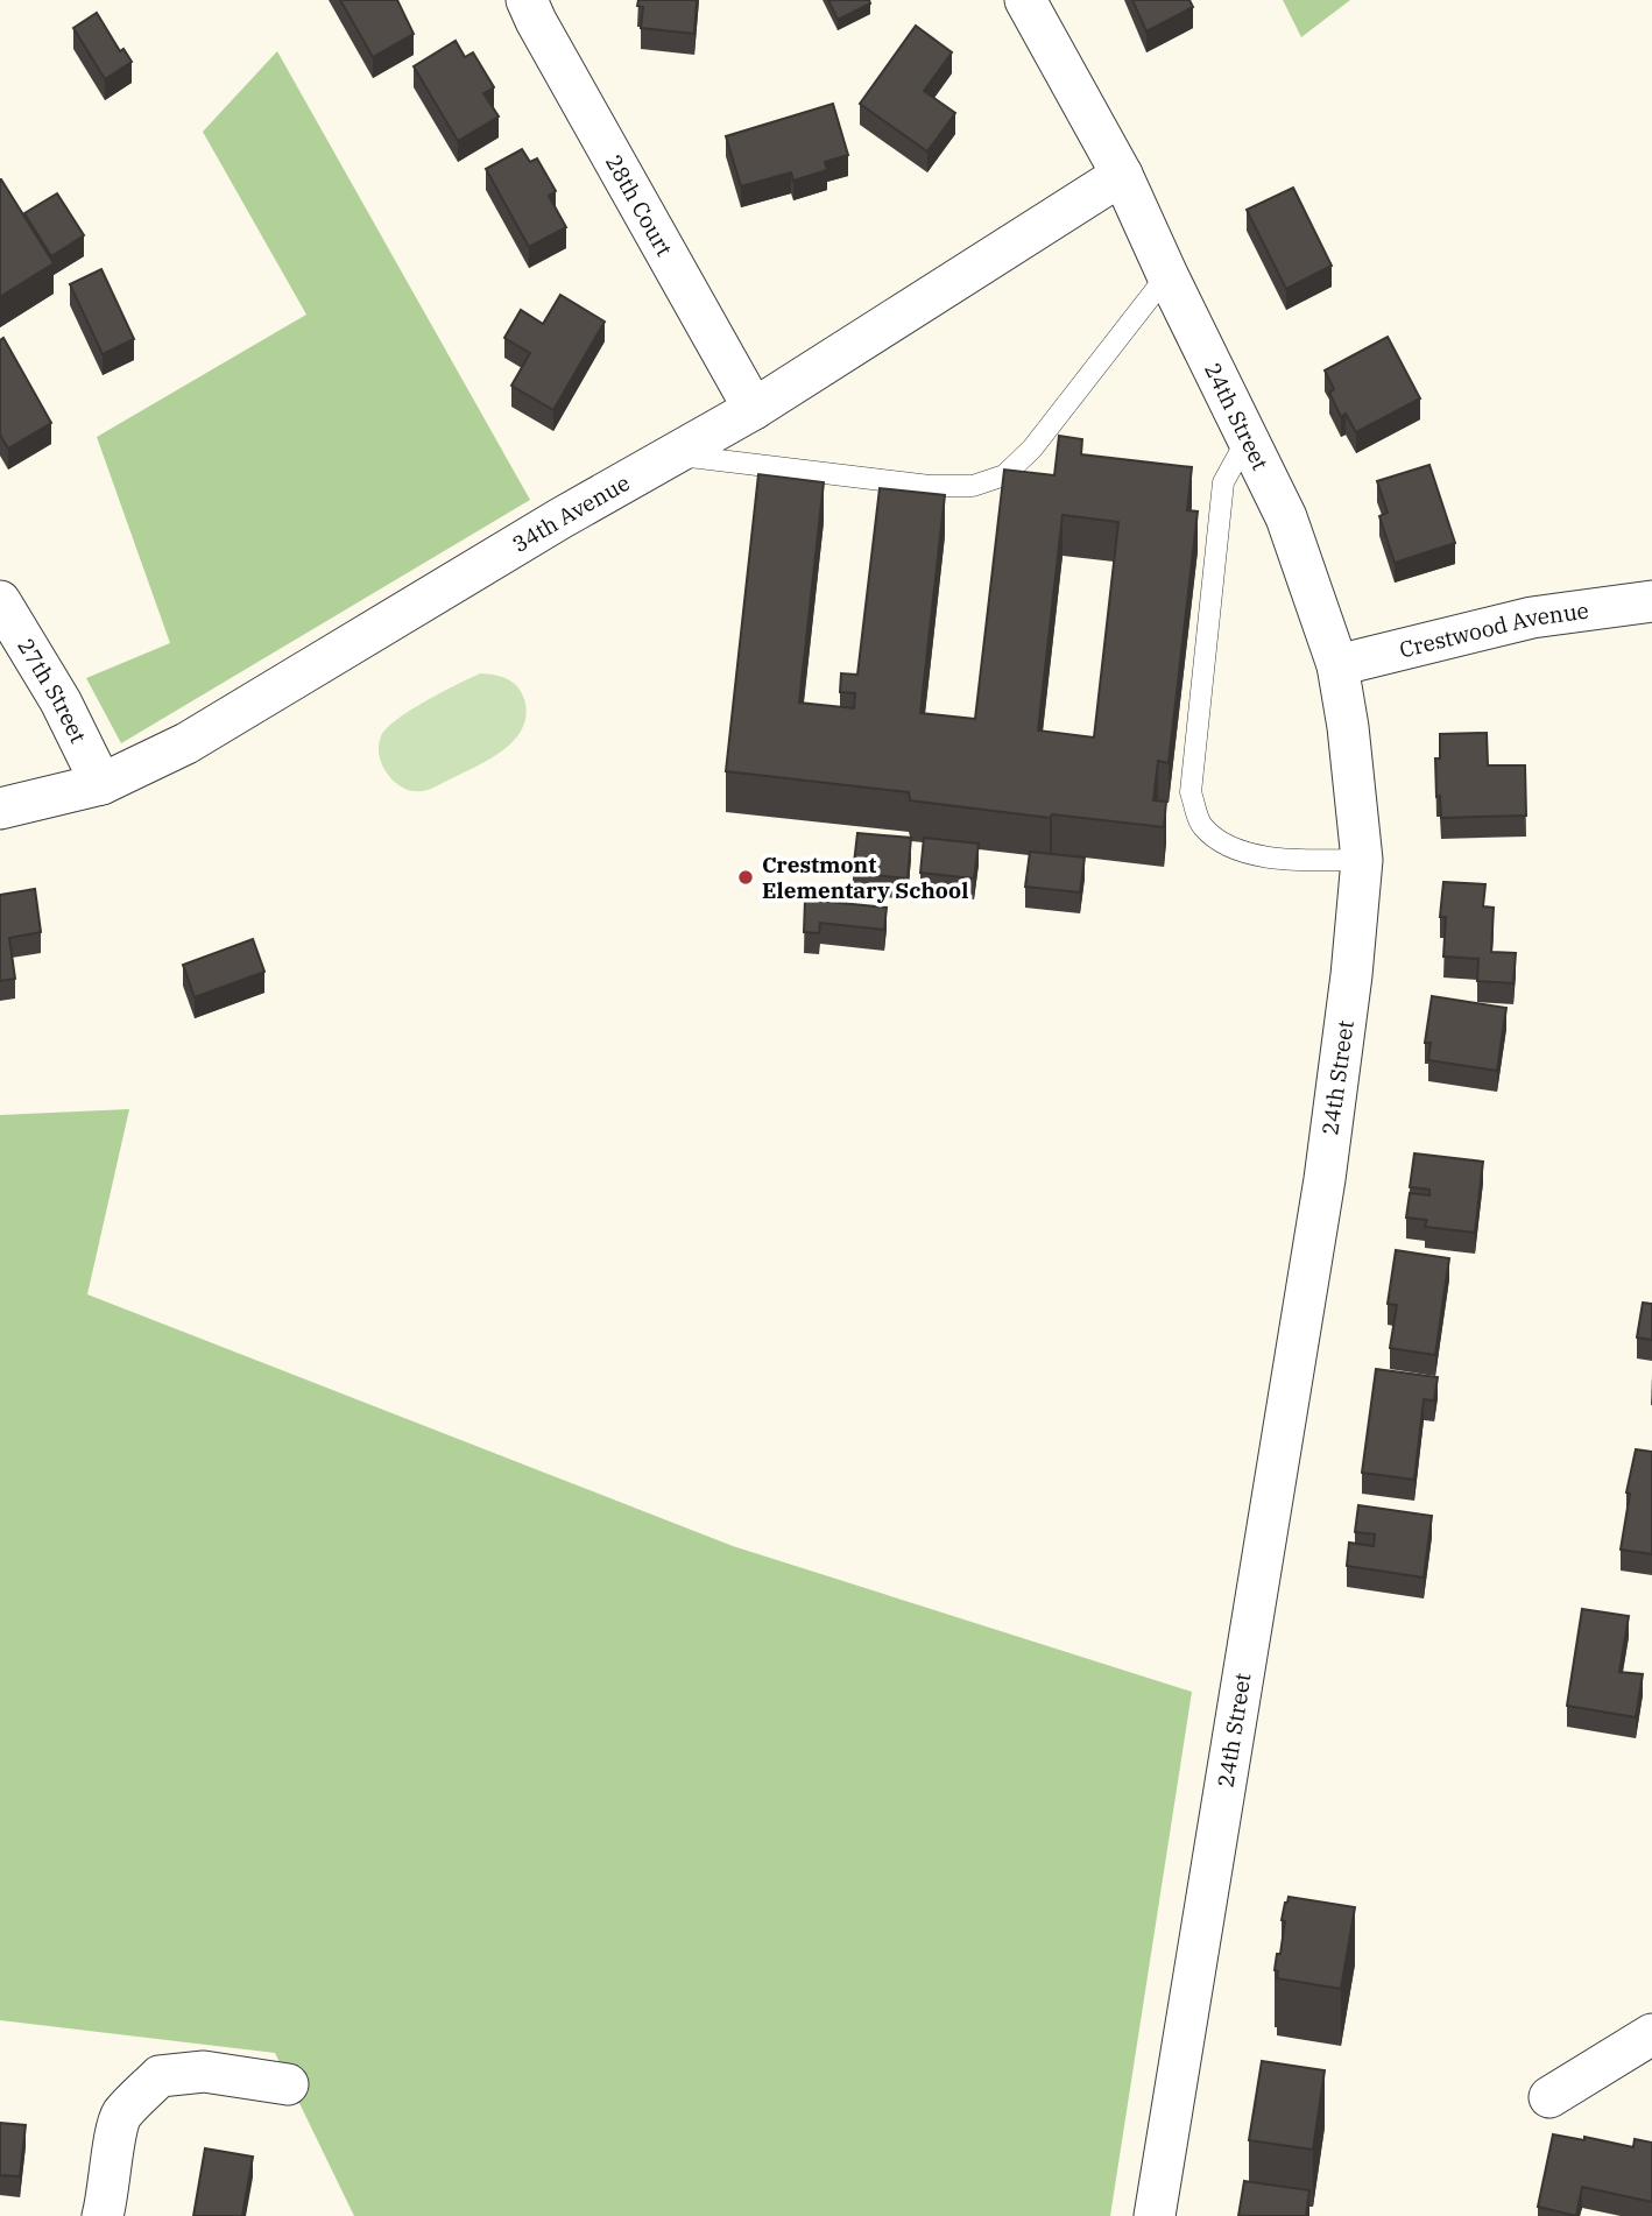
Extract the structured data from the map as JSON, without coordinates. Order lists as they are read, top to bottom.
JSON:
{
  "streets": {
    "street": [
      "28th Court",
      "24th Street",
      "34th Avenue",
      "Crestwood Avenue",
      "27th Street"
    ]
  },
  "crossings": [
    ["28th Court", "34th Avenue"],
    ["24th Street", "34th Avenue"],
    ["24th Street", "Crestwood Avenue"],
    ["34th Avenue", "27th Street"]
  ],
  "places": ["Crestmont Elementary School"]
}
